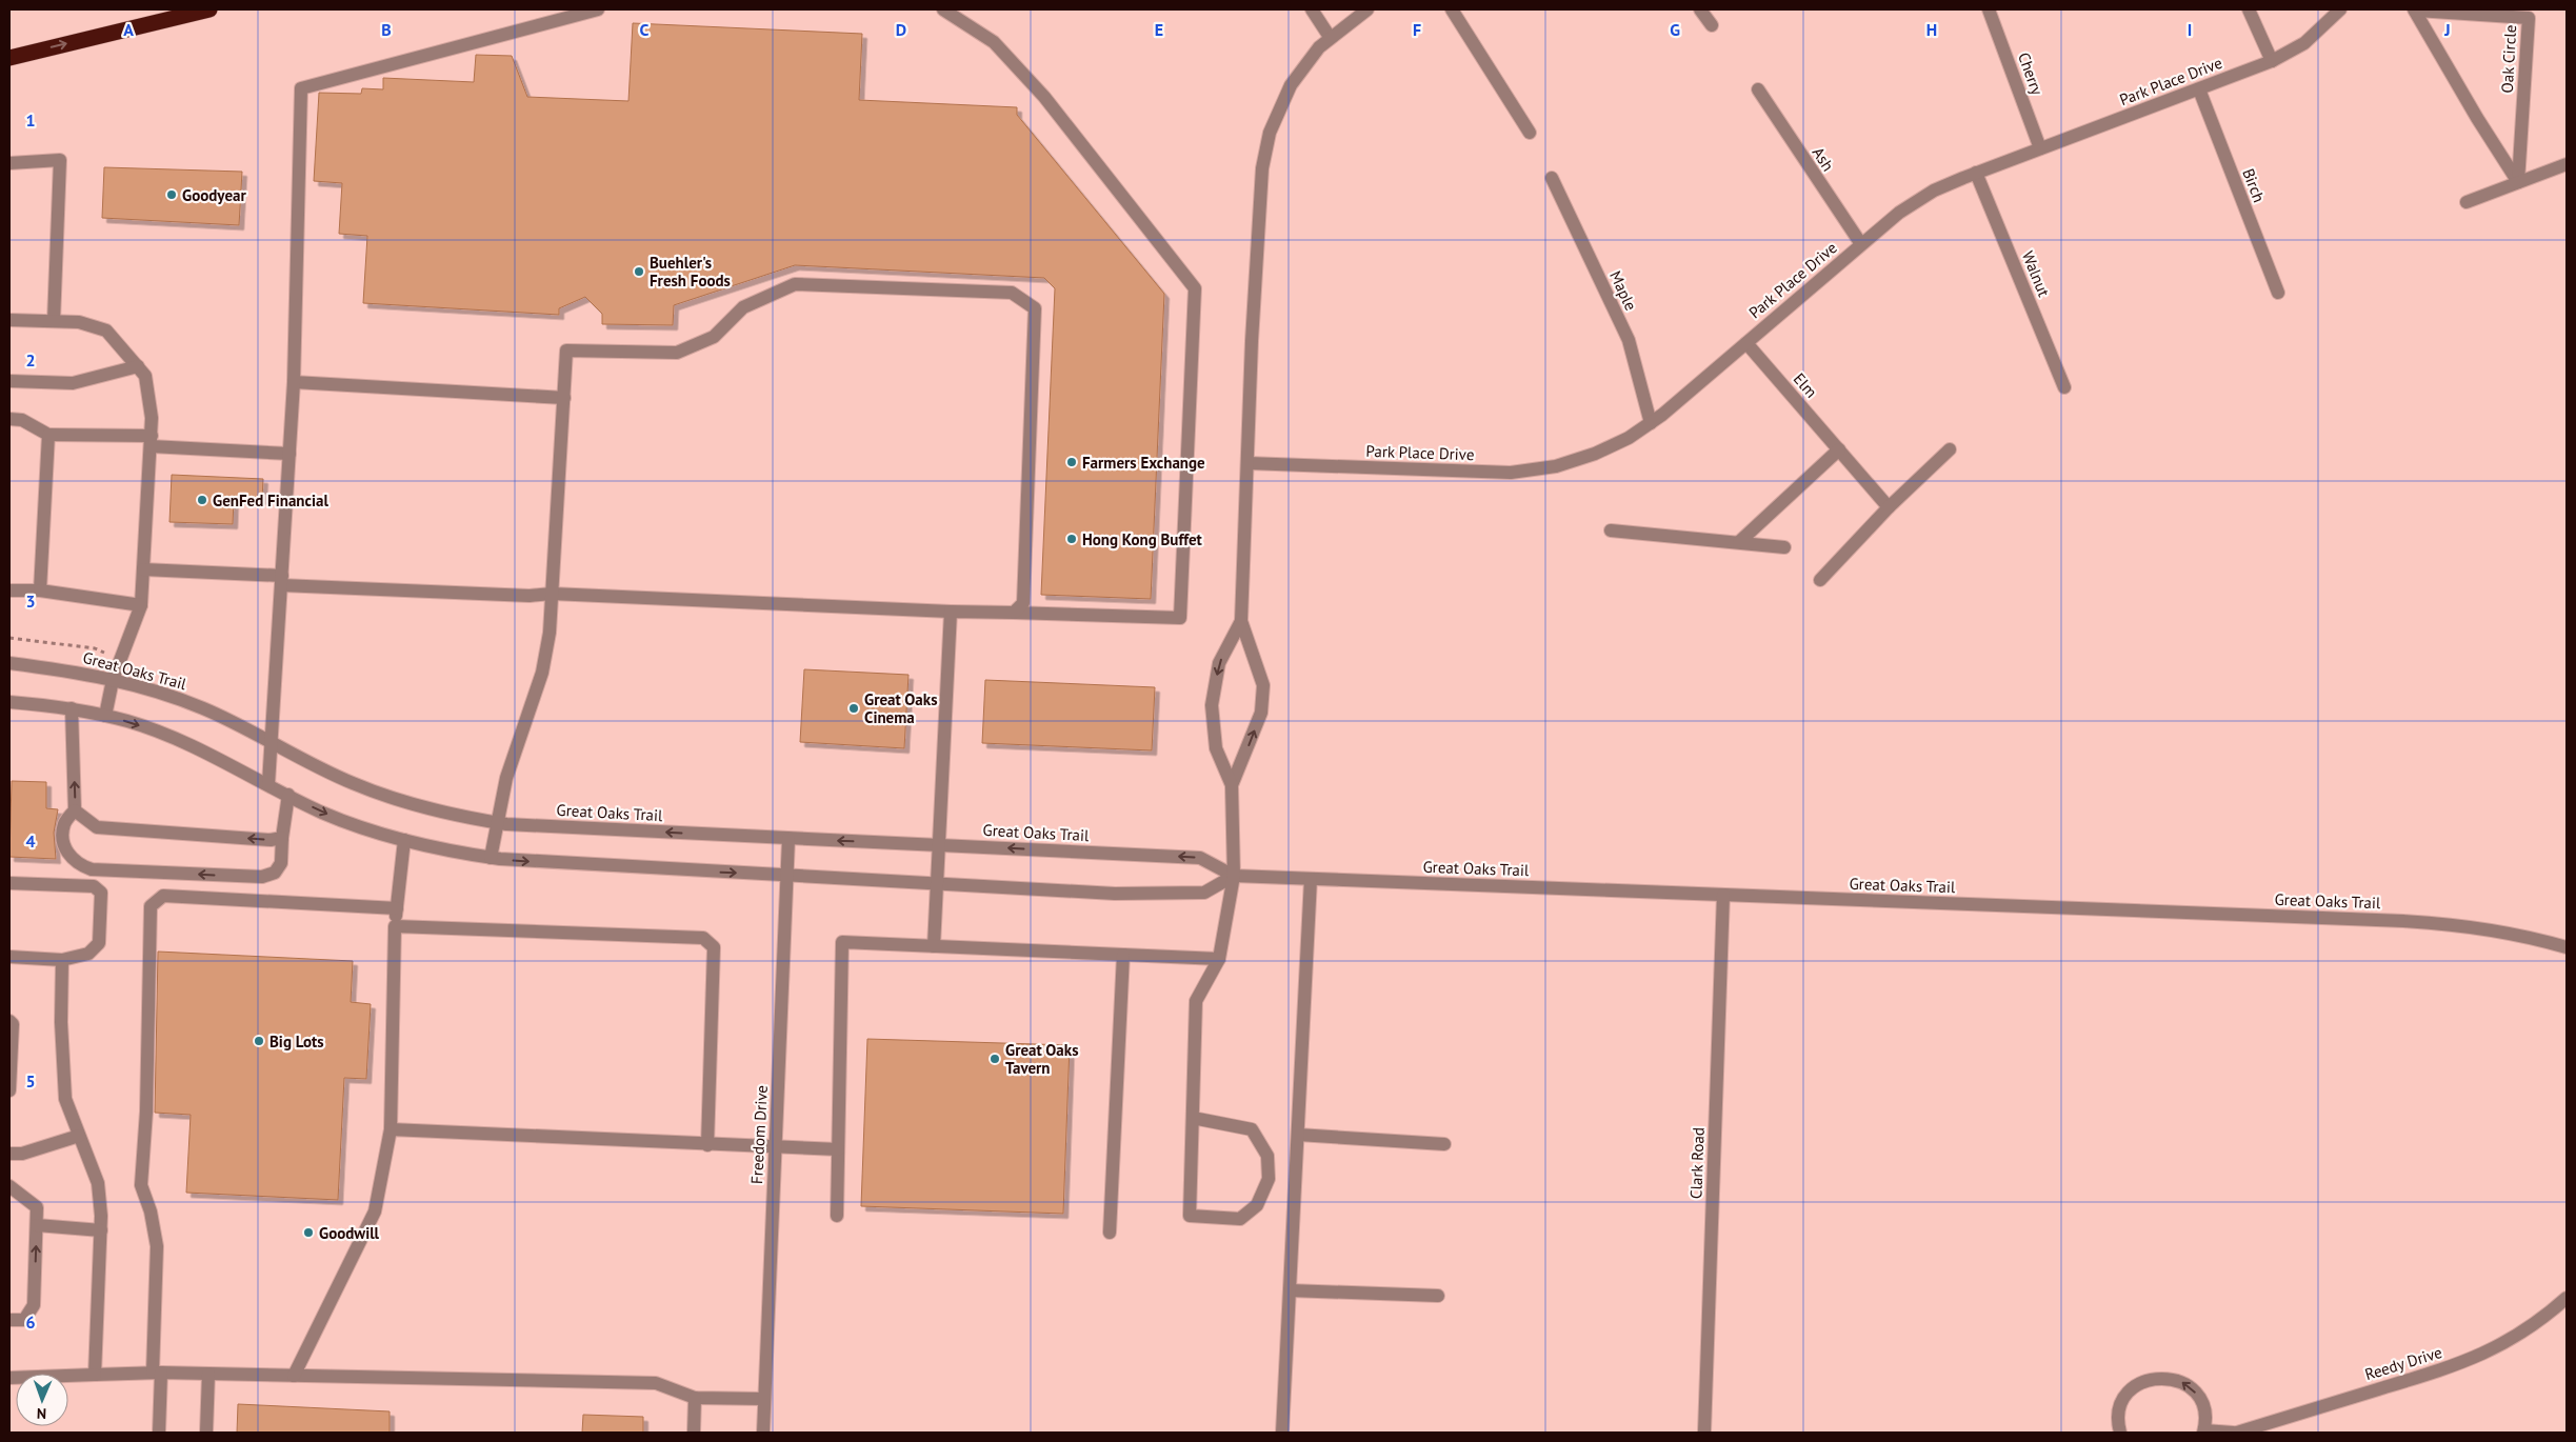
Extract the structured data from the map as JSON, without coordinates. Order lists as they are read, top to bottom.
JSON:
{
  "streets": {
    "street": [
      "Oak Circle",
      "Cherry",
      "Park Place Drive",
      "Ash",
      "Birch",
      "Walnut",
      "Maple",
      "Elm",
      "Great Oaks Trail",
      "Freedom Drive",
      "Clark Road",
      "Reedy Drive"
    ]
  },
  "crossings": [
    ["Cherry", "Park Place Drive"],
    ["Park Place Drive", "Ash"],
    ["Park Place Drive", "Birch"],
    ["Park Place Drive", "Walnut"],
    ["Park Place Drive", "Maple"],
    ["Park Place Drive", "Elm"],
    ["Great Oaks Trail", "Freedom Drive"],
    ["Great Oaks Trail", "Clark Road"]
  ],
  "places": [
    "Goodyear",
    "Buehler's Fresh Foods",
    "Farmers Exchange",
    "GenFed Financial",
    "Hong Kong Buffet",
    "Great Oaks Cinema",
    "Big Lots",
    "Great Oaks Tavern",
    "Goodwill"
  ],
  "north": "bottom",
  "grid": {
    "columns": [
      "A",
      "B",
      "C",
      "D",
      "E",
      "F",
      "G",
      "H",
      "I",
      "J"
    ],
    "rows": [
      "1",
      "2",
      "3",
      "4",
      "5",
      "6"
    ]
  }
}
